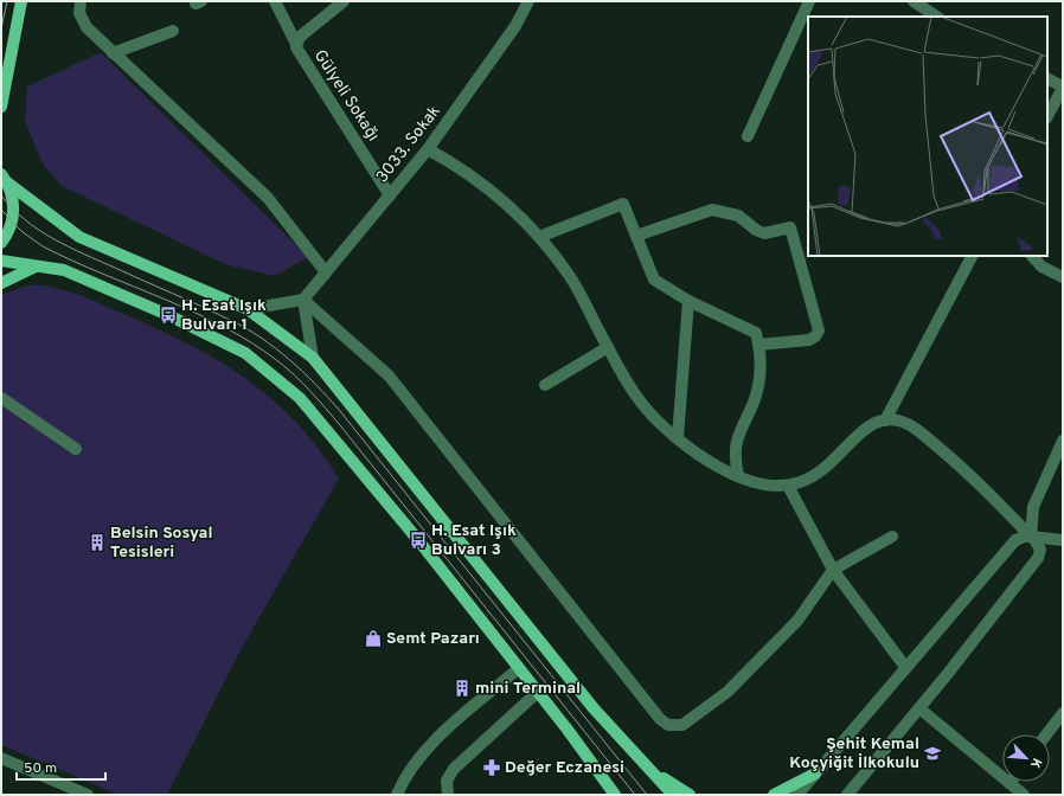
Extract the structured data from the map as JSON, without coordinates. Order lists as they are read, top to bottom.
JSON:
{
  "streets": {
    "street": ["Gülyeli Sokağı", "3033. Sokak"]
  },
  "crossings": [
    ["Gülyeli Sokağı", "3033. Sokak"]
  ],
  "places": {
    "bus stop": ["H. Esat Işık Bulvarı 1", "H. Esat Işık Bulvarı 3"],
    "building": ["Belsin Sosyal Tesisleri", "mini Terminal"],
    "shop": ["Semt Pazarı"],
    "school or university": ["Şehit Kemal Koçyiğit İlkokulu"],
    "pharmacy": ["Değer Eczanesi"]
  },
  "scale_bar": "50 m",
  "north": "bottom right"
}
